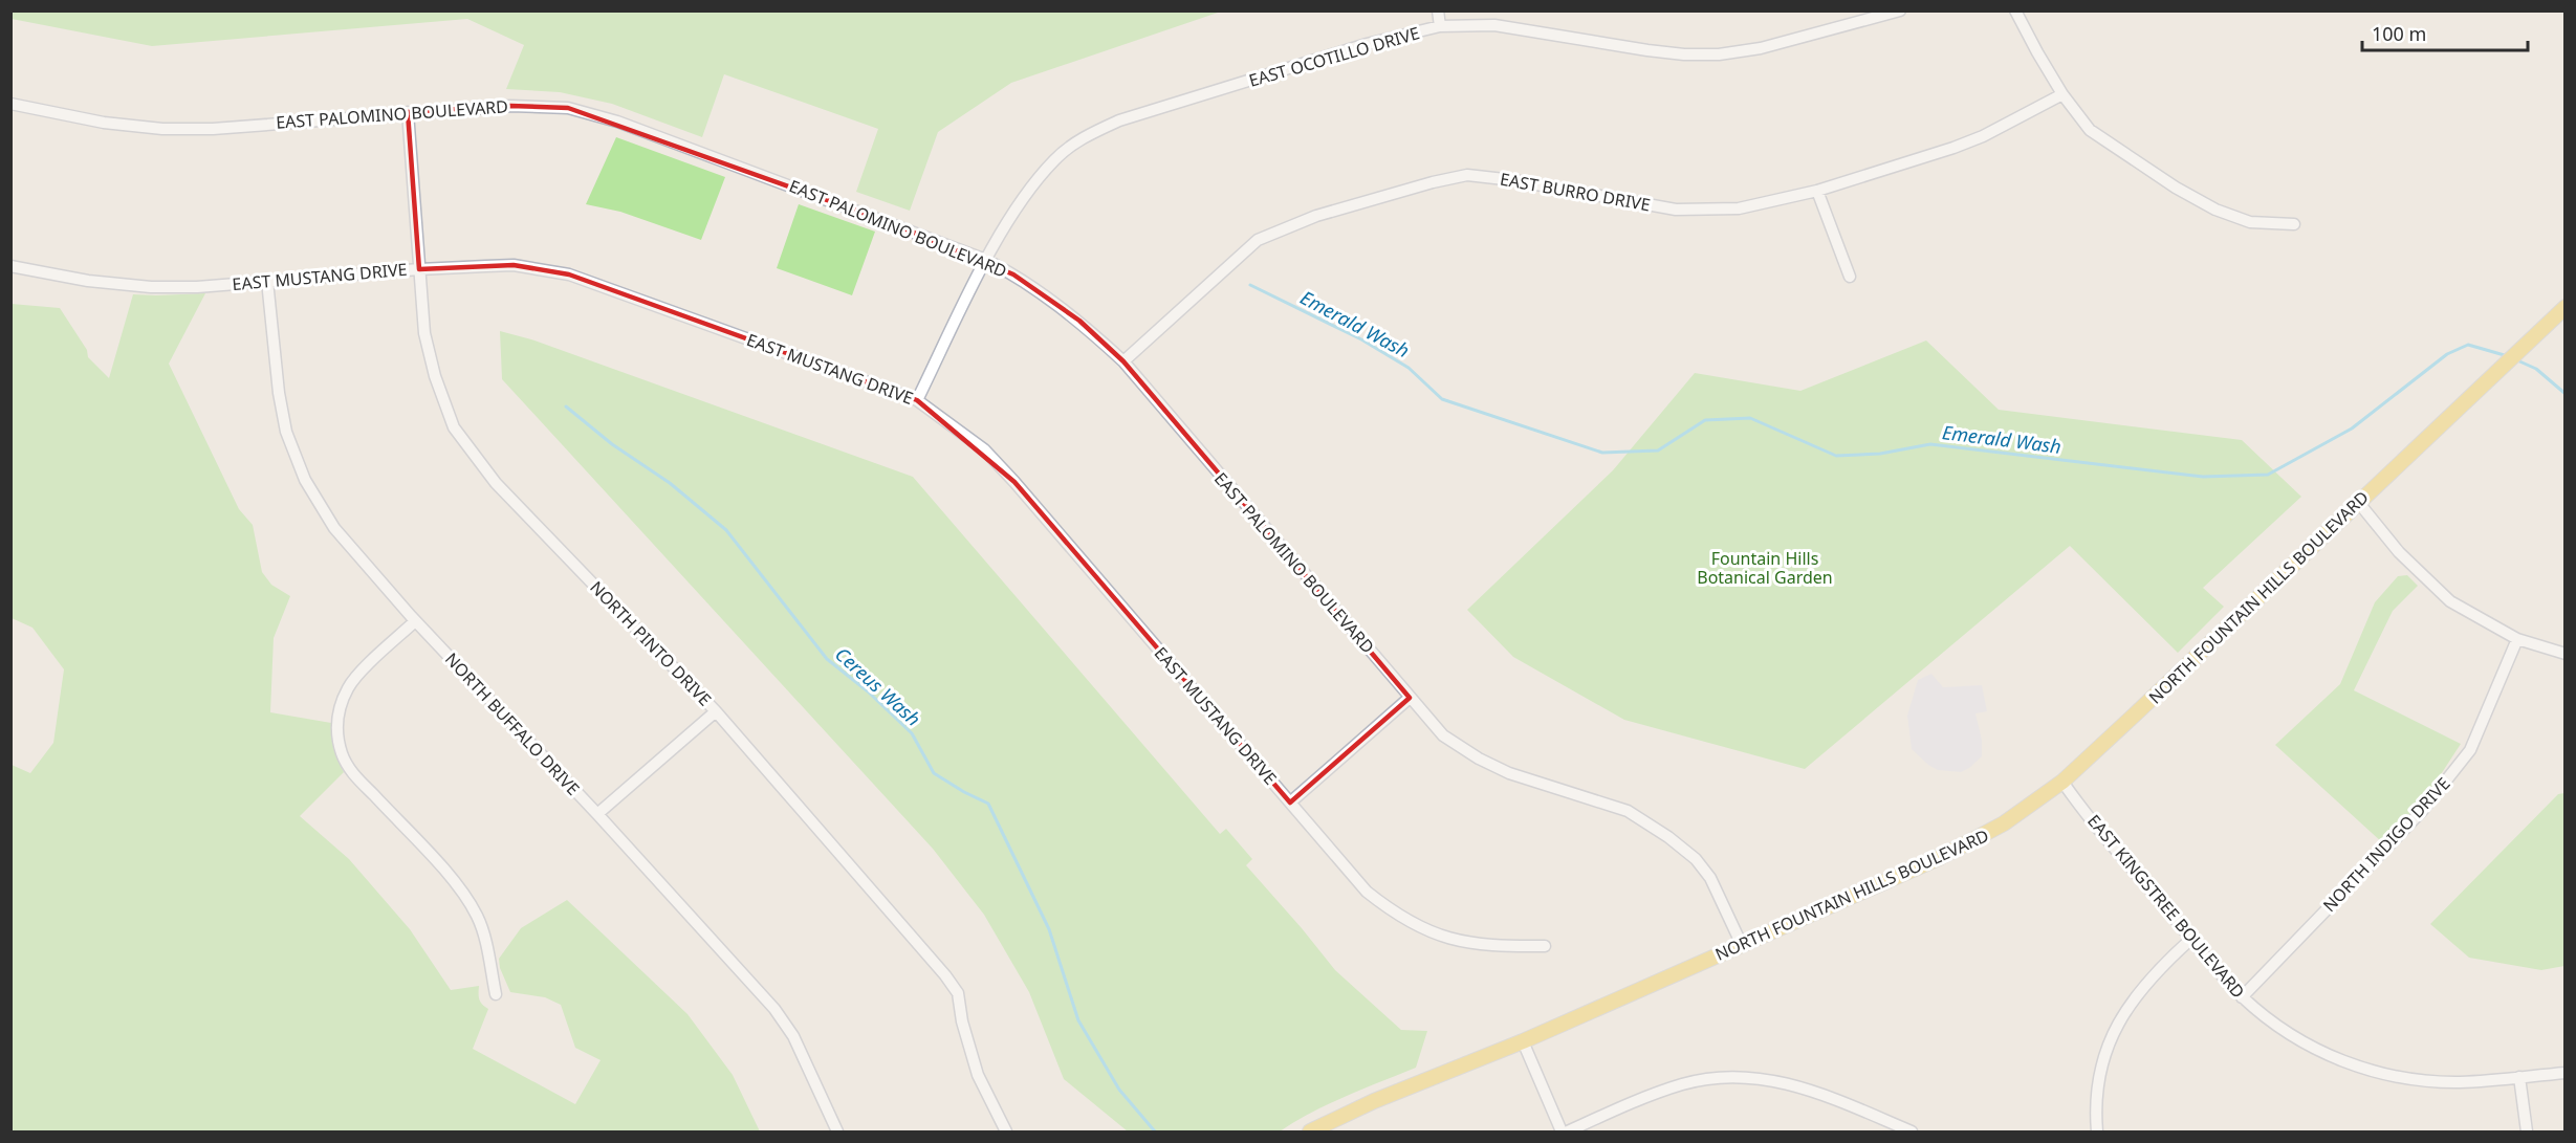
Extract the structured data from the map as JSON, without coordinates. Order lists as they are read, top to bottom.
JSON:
{
  "streets": {
    "main road": ["NORTH FOUNTAIN HILLS BOULEVARD"],
    "street": [
      "EAST OCOTILLO DRIVE",
      "EAST PALOMINO BOULEVARD",
      "EAST BURRO DRIVE",
      "EAST MUSTANG DRIVE",
      "NORTH PINTO DRIVE",
      "NORTH BUFFALO DRIVE",
      "NORTH INDIGO DRIVE",
      "EAST KINGSTREE BOULEVARD"
    ]
  },
  "crossings": [
    ["EAST OCOTILLO DRIVE", "EAST PALOMINO BOULEVARD"],
    ["EAST OCOTILLO DRIVE", "EAST MUSTANG DRIVE"],
    ["EAST PALOMINO BOULEVARD", "EAST BURRO DRIVE"],
    ["EAST PALOMINO BOULEVARD", "NORTH FOUNTAIN HILLS BOULEVARD"],
    ["EAST PALOMINO BOULEVARD", "NORTH PINTO DRIVE"],
    ["EAST MUSTANG DRIVE", "NORTH PINTO DRIVE"],
    ["EAST MUSTANG DRIVE", "NORTH BUFFALO DRIVE"],
    ["NORTH FOUNTAIN HILLS BOULEVARD", "EAST KINGSTREE BOULEVARD"],
    ["NORTH INDIGO DRIVE", "EAST KINGSTREE BOULEVARD"]
  ],
  "water": ["Emerald Wash", "Cereus Wash"],
  "parks": ["Fountain Hills Botanical Garden"],
  "scale_bar": "100 m"
}
